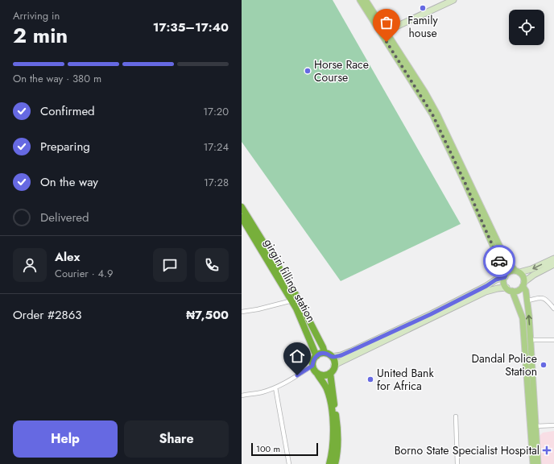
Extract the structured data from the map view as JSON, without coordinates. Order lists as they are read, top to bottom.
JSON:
{
  "streets": {
    "highway": ["girgiri filling station"]
  },
  "places": {
    "other": [
      "Family house",
      "Horse Race Course",
      "Dandal Police Station",
      "United Bank for Africa"
    ],
    "health": ["Borno State Specialist Hospital"]
  },
  "scale_bar": "100 m",
  "page": {
    "heading": ["2 min", "Arriving in", "17:35–17:40"],
    "panel": [
      "Alex",
      "Courier · 4.9",
      "Order #2863",
      "₦7,500"
    ],
    "bar": "On the way · 380 m",
    "list": [
      ["Confirmed", "17:20"],
      ["Preparing", "17:24"],
      ["On the way", "17:28"],
      "Delivered"
    ],
    "buttons": ["Help", "Share"],
    "scale": "100 m"
  }
}
